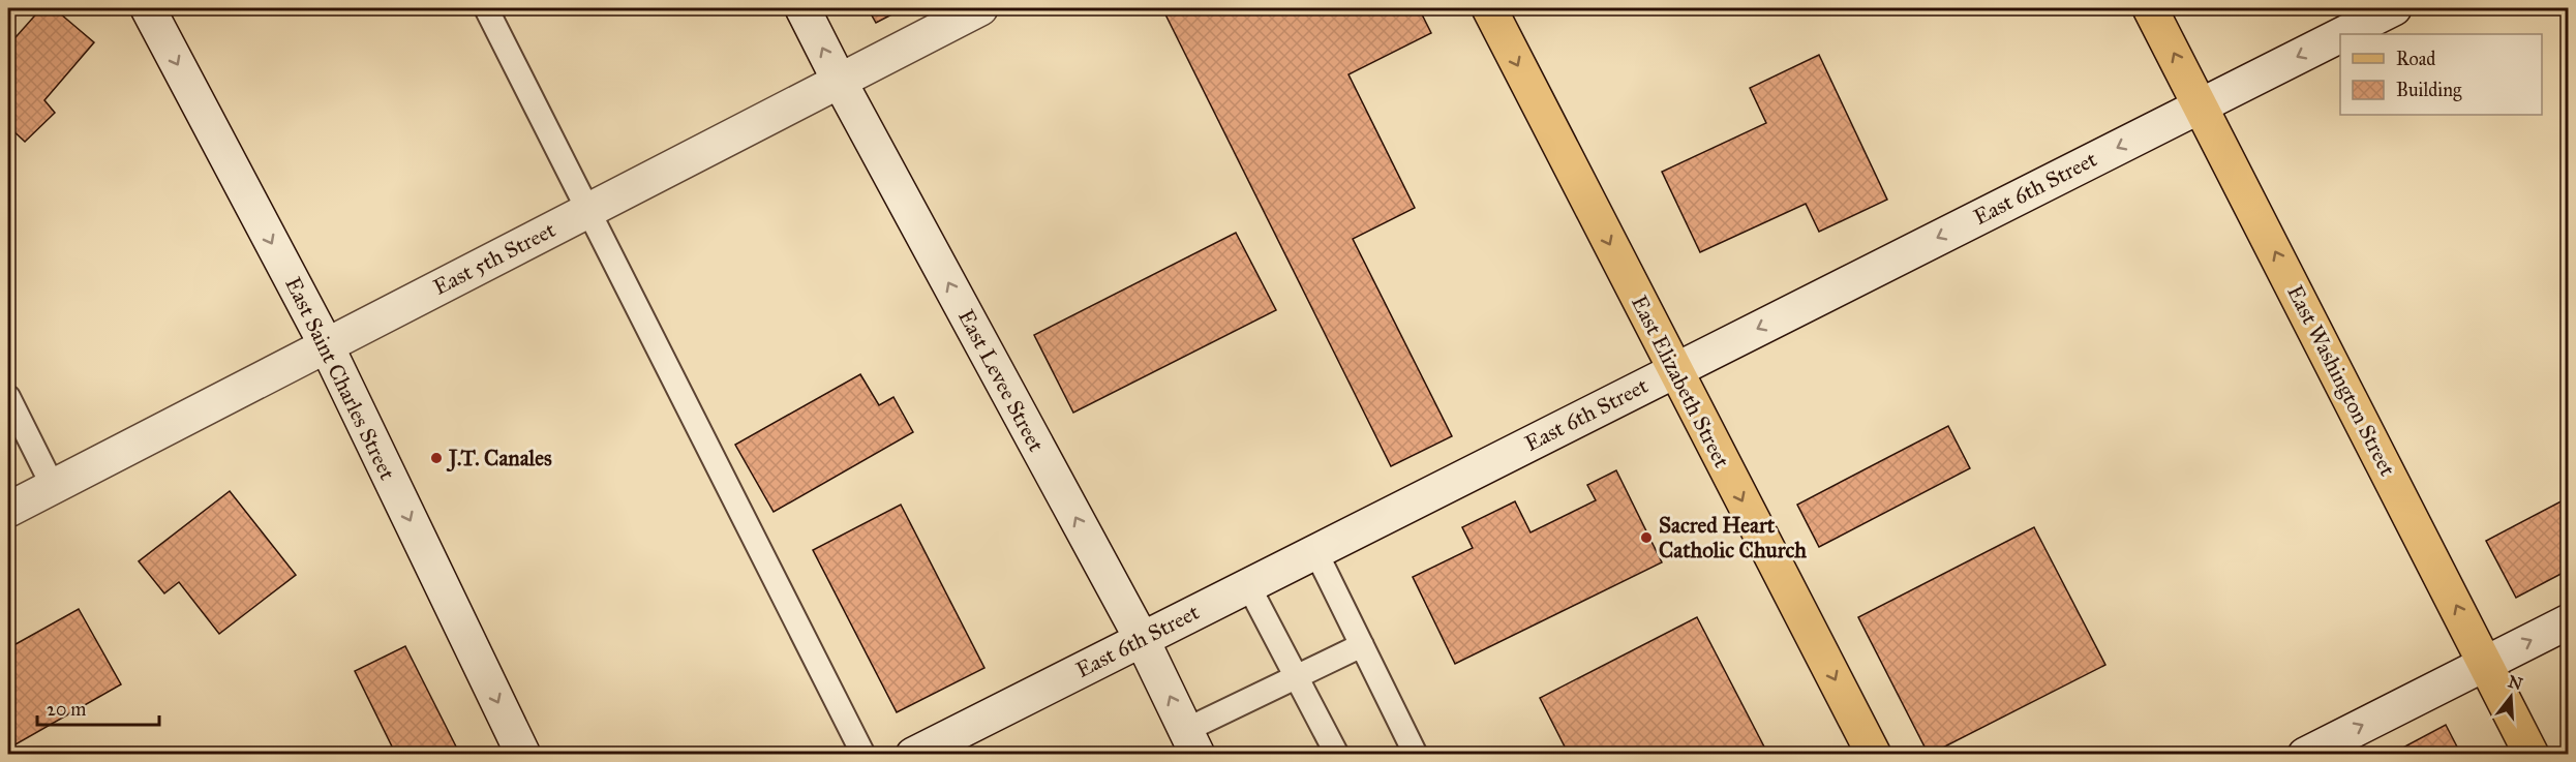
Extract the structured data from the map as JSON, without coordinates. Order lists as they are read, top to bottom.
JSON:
{
  "streets": {
    "main road": ["East Washington Street", "East Elizabeth Street"],
    "street": [
      "East 6th Street",
      "East 5th Street",
      "East Saint Charles Street",
      "East Levee Street"
    ]
  },
  "crossings": [
    ["East 6th Street", "East Levee Street"],
    ["East 6th Street", "East Washington Street"],
    ["East 6th Street", "East Elizabeth Street"],
    ["East 5th Street", "East Saint Charles Street"],
    ["East 5th Street", "East Levee Street"]
  ],
  "one_way": [
    "East 6th Street",
    "East Saint Charles Street",
    "East Levee Street",
    "East Washington Street",
    "East Elizabeth Street"
  ],
  "places": ["J.T. Canales", "Sacred Heart Catholic Church"],
  "legend": ["Road", "Building"],
  "scale_bar": "20 m",
  "north": "top"
}
